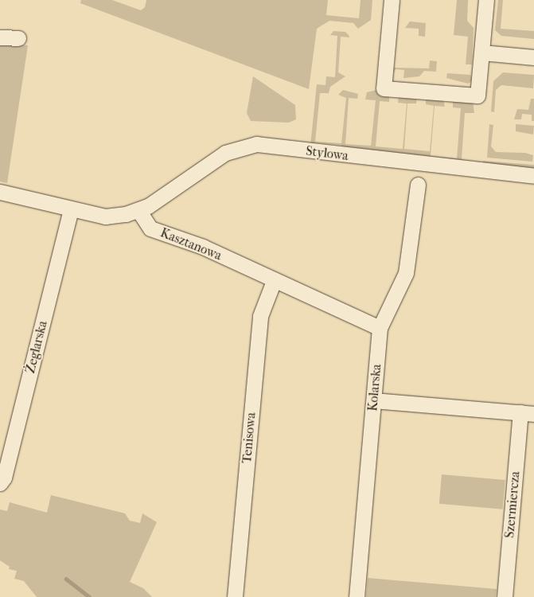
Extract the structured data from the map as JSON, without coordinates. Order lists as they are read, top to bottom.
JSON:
{
  "streets": {
    "street": [
      "Stylowa",
      "Kasztanowa",
      "Żeglarska",
      "Kolarska",
      "Tenisowa",
      "Szermiercza"
    ]
  },
  "crossings": [
    ["Stylowa", "Kasztanowa"],
    ["Kasztanowa", "Kolarska"],
    ["Kasztanowa", "Tenisowa"]
  ]
}
